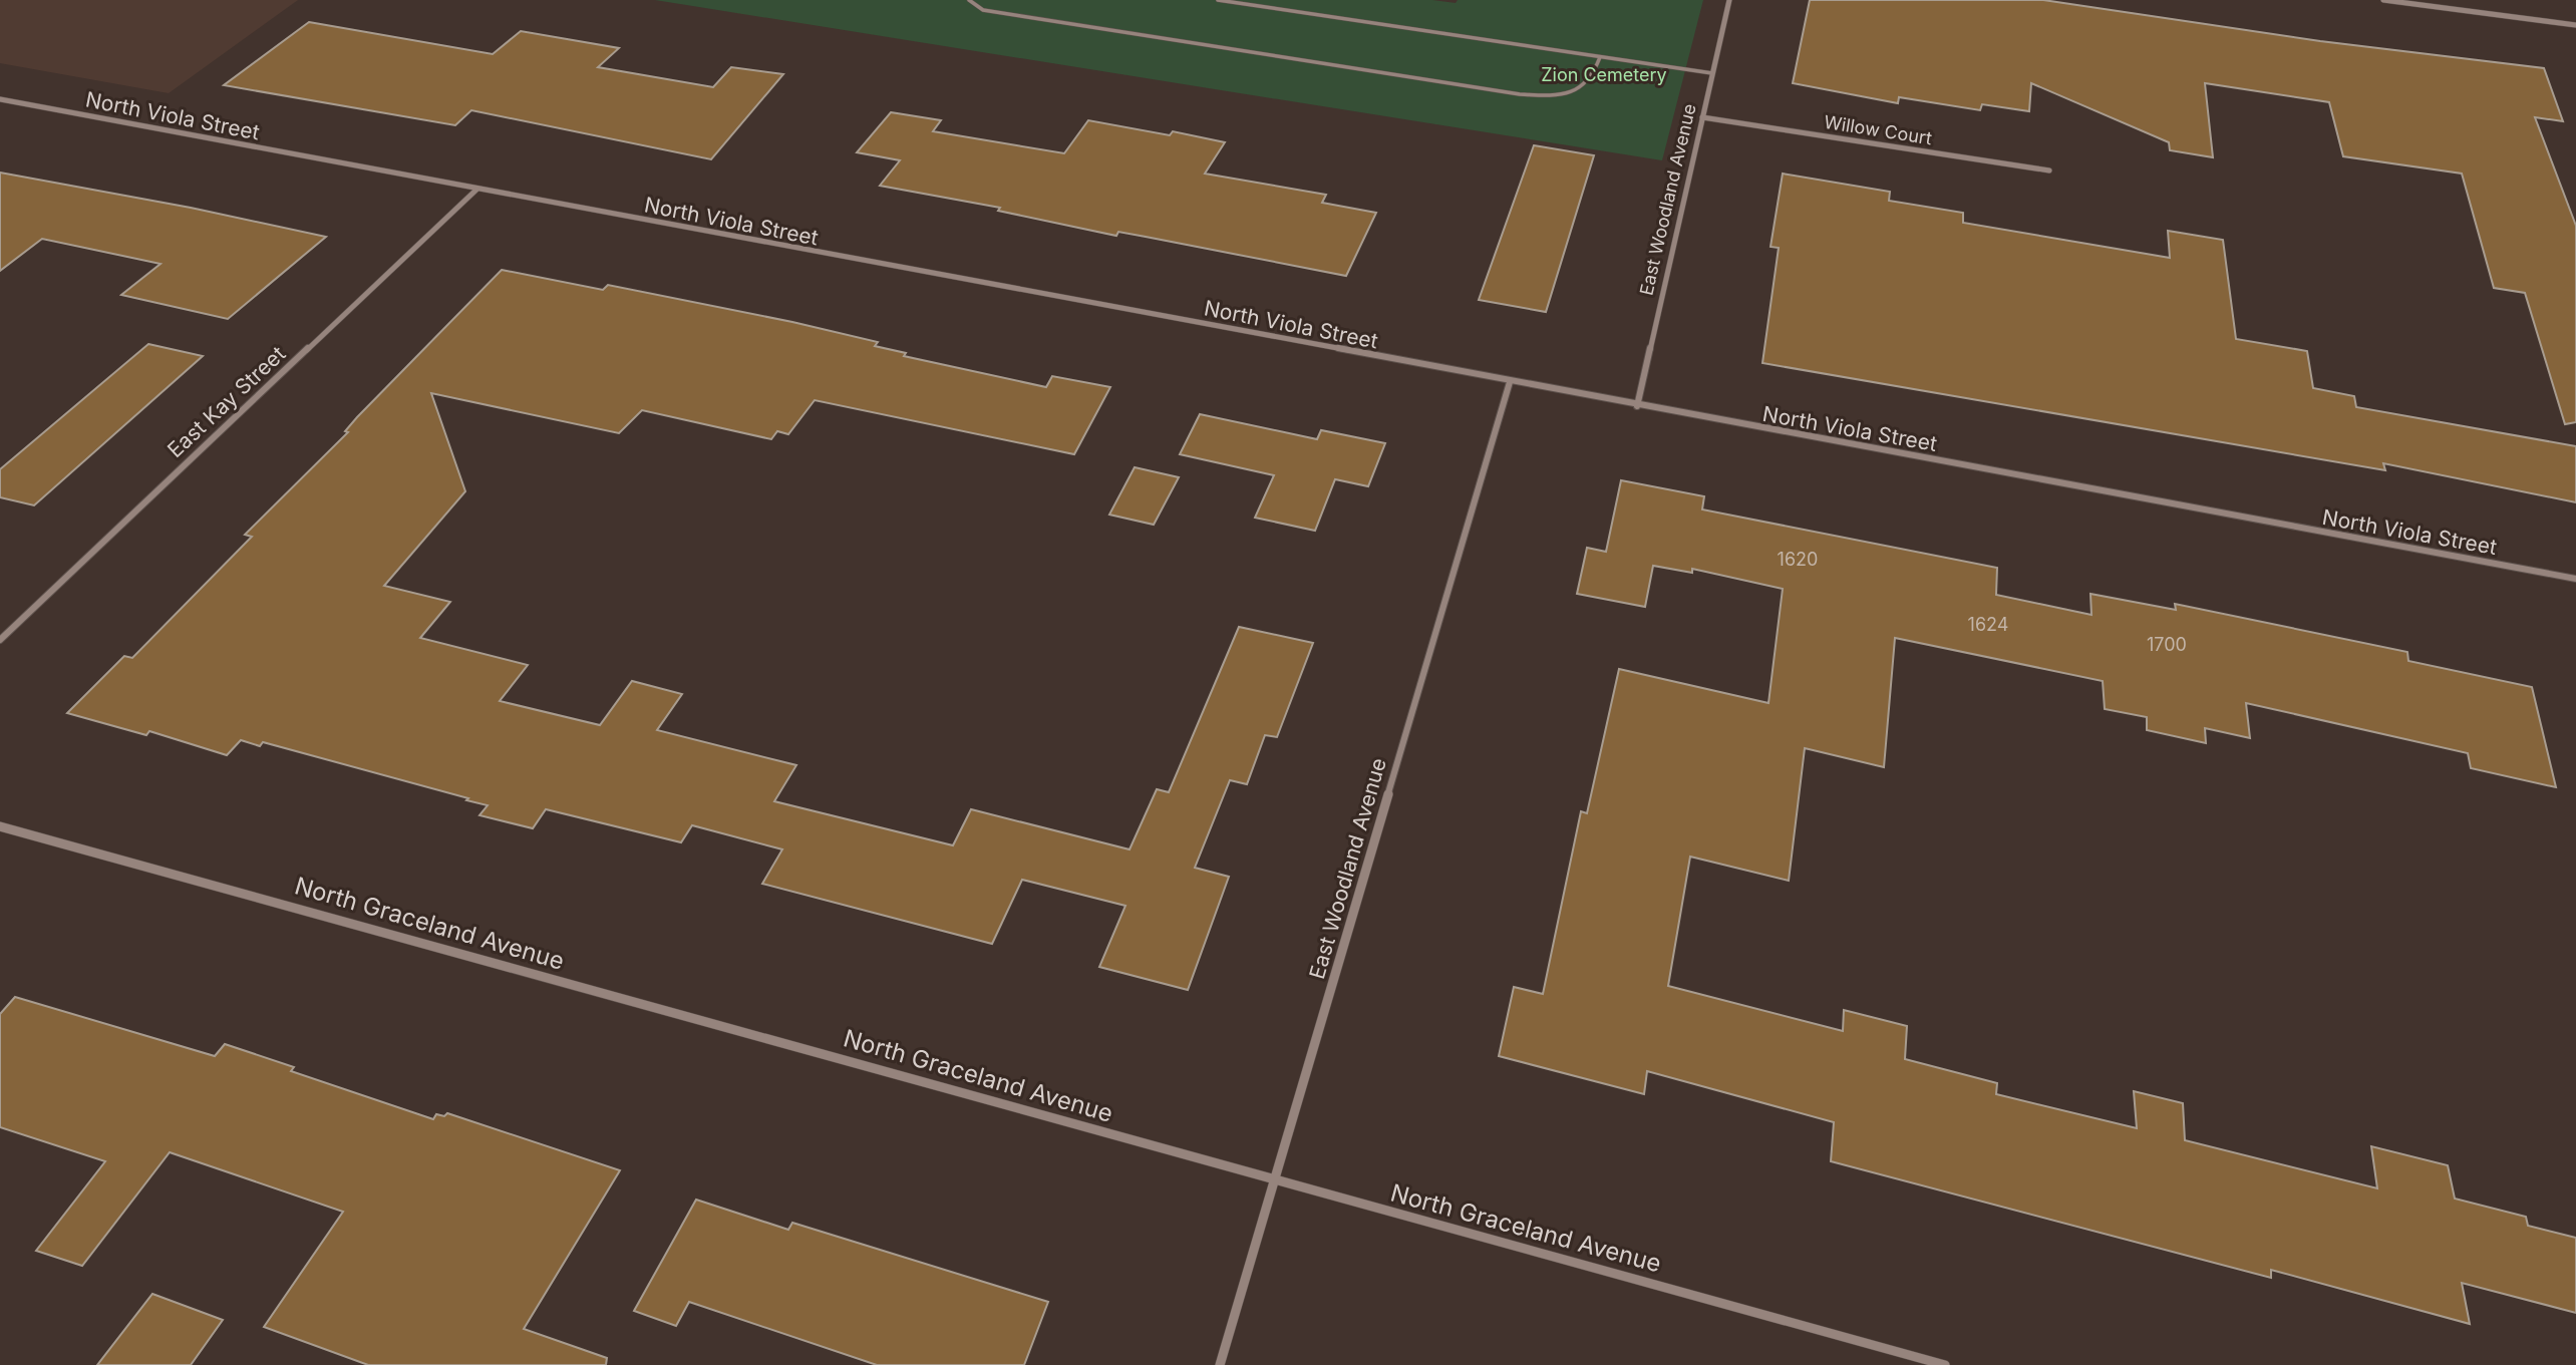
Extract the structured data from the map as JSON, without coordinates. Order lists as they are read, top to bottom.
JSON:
{
  "streets": {
    "street": [
      "North Viola Street",
      "Willow Court",
      "East Woodland Avenue",
      "East Kay Street",
      "North Graceland Avenue"
    ]
  },
  "crossings": [
    ["North Viola Street", "East Woodland Avenue"],
    ["North Viola Street", "East Kay Street"],
    ["Willow Court", "East Woodland Avenue"],
    ["East Woodland Avenue", "North Graceland Avenue"]
  ],
  "parks": ["Zion Cemetery"],
  "house_numbers": ["1620", "1624", "1700"]
}
